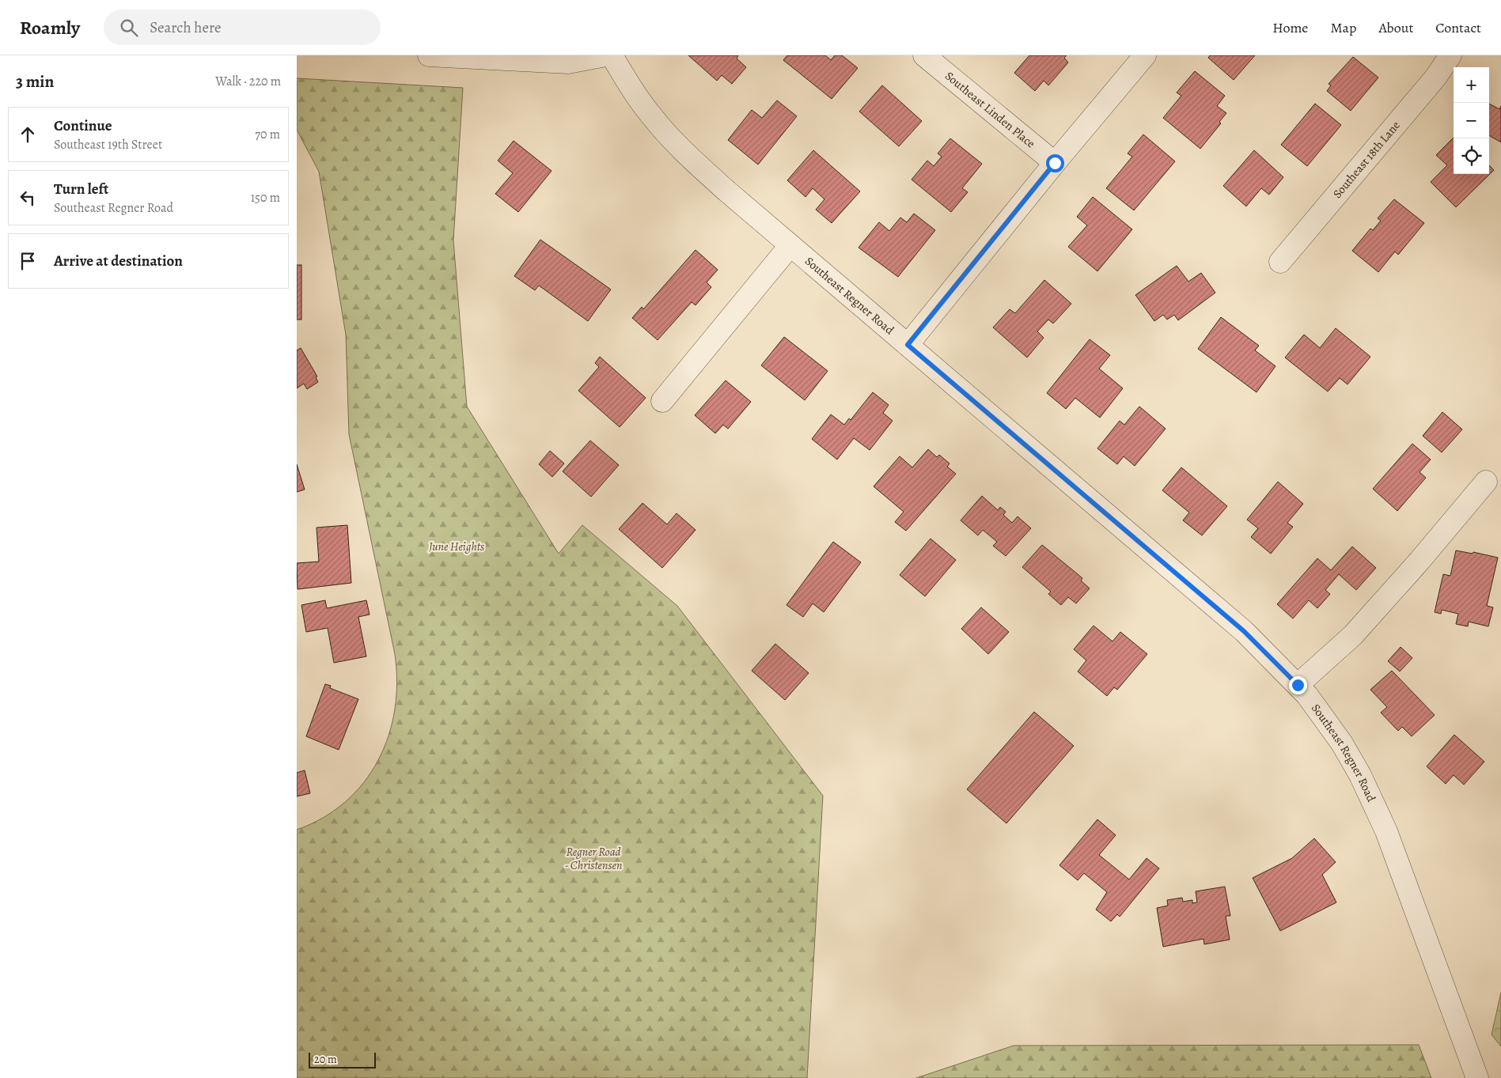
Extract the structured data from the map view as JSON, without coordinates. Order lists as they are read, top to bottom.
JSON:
{
  "streets": {
    "street": ["Southeast Linden Place", "Southeast 18th Lane", "Southeast Regner Road"]
  },
  "parks": ["June Heights", "Regner Road - Christensen"],
  "scale_bar": "20 m",
  "page": {
    "header": "Roamly",
    "search": "Search here",
    "nav": [
      "Home",
      "Map",
      "About",
      "Contact"
    ],
    "heading": ["3 min", "Walk · 220 m"],
    "map_buttons": ["+", "−"],
    "list": [
      ["Continue", "Southeast 19th Street", "70 m"],
      ["Turn left", "Southeast Regner Road", "150 m"],
      "Arrive at destination"
    ],
    "scale": "20 m"
  }
}
